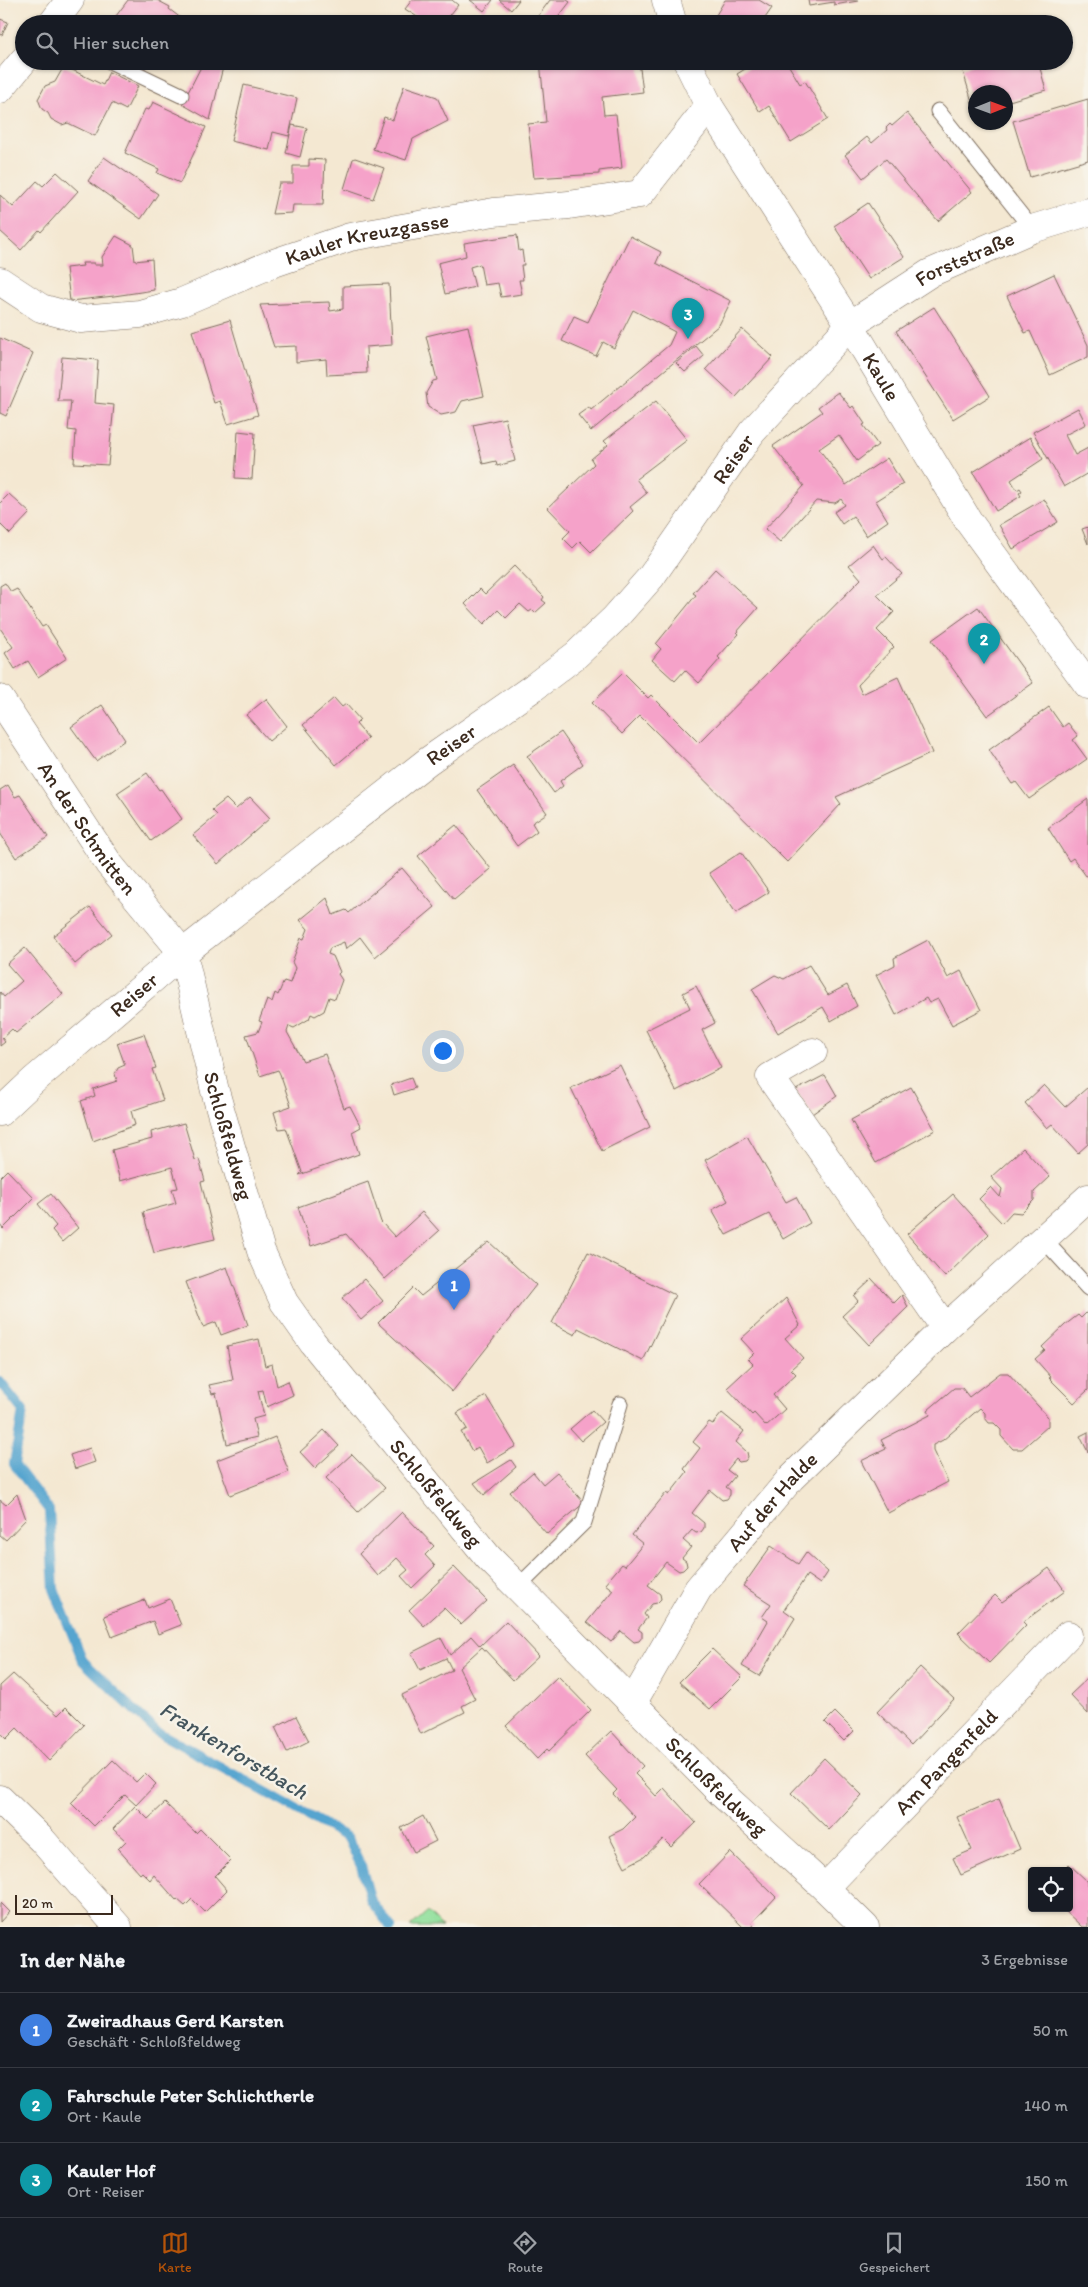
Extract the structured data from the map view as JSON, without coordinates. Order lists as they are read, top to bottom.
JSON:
{
  "streets": {
    "street": [
      "Kauler Kreuzgasse",
      "Forststraße",
      "Kaule",
      "Reiser",
      "An der Schmitten",
      "Schloßfeldweg",
      "Auf der Halde",
      "Am Pangenfeld"
    ]
  },
  "crossings": [
    ["Kauler Kreuzgasse", "Kaule"],
    ["Forststraße", "Kaule"],
    ["Forststraße", "Reiser"],
    ["Kaule", "Reiser"],
    ["Reiser", "An der Schmitten"],
    ["Reiser", "Schloßfeldweg"],
    ["An der Schmitten", "Schloßfeldweg"],
    ["Schloßfeldweg", "Auf der Halde"],
    ["Schloßfeldweg", "Am Pangenfeld"]
  ],
  "water": ["Frankenforstbach"],
  "scale_bar": "20 m",
  "north": "right",
  "page": {
    "search": "Hier suchen",
    "pins": ["3", "2", "1"],
    "scale": "20 m",
    "heading": ["In der Nähe", "3 Ergebnisse"],
    "list": [
      {
        "mark": "1",
        "name": "Zweiradhaus Gerd Karsten",
        "note": "Geschäft · Schloßfeldweg",
        "value": "50 m"
      },
      {
        "mark": "2",
        "name": "Fahrschule Peter Schlichtherle",
        "note": "Ort · Kaule",
        "value": "140 m"
      },
      {
        "mark": "3",
        "name": "Kauler Hof",
        "note": "Ort · Reiser",
        "value": "150 m"
      }
    ],
    "nav": ["Karte", "Route", "Gespeichert"]
  }
}
